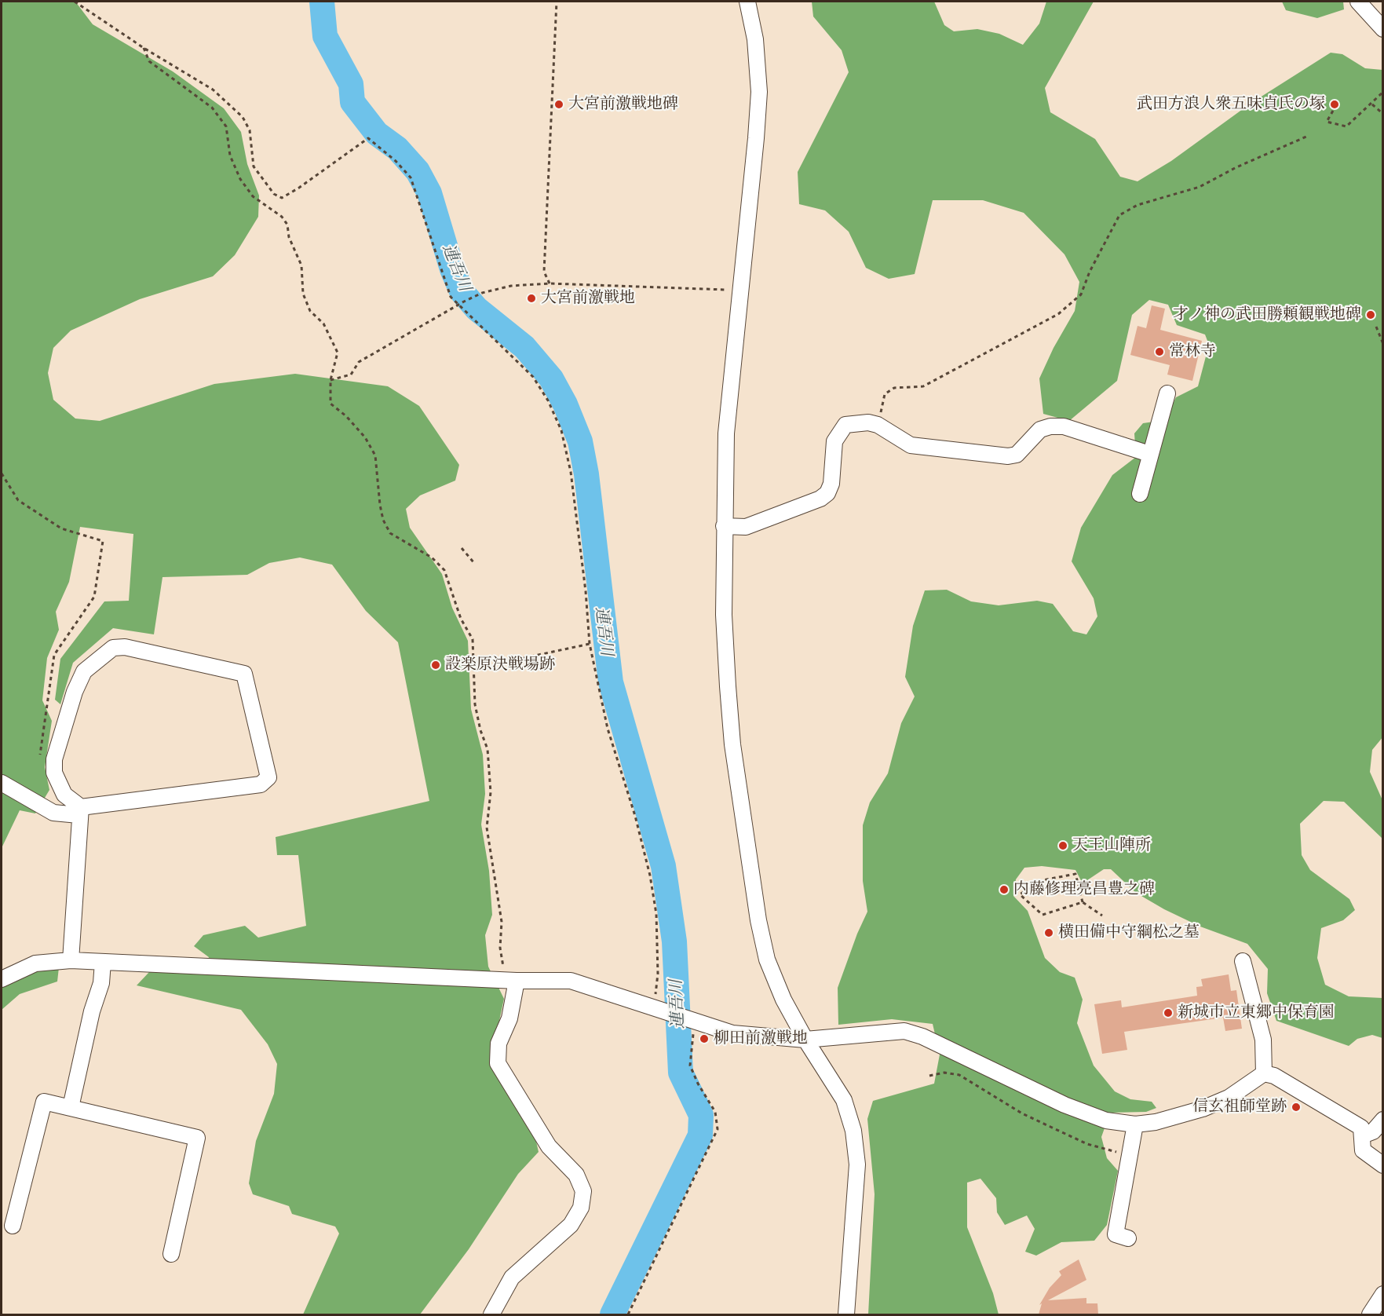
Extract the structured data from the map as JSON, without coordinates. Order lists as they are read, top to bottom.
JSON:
{
  "water": ["連吾川"],
  "places": [
    "大宮前激戦地碑",
    "武田方浪人衆五味貞氏の塚",
    "大宮前激戦地",
    "才ノ神の武田勝頼観戦地碑",
    "常林寺",
    "設楽原決戦場跡",
    "天王山陣所",
    "内藤修理亮昌豊之碑",
    "横田備中守綱松之墓",
    "新城市立東郷中保育園",
    "柳田前激戦地",
    "信玄祖師堂跡"
  ]
}
